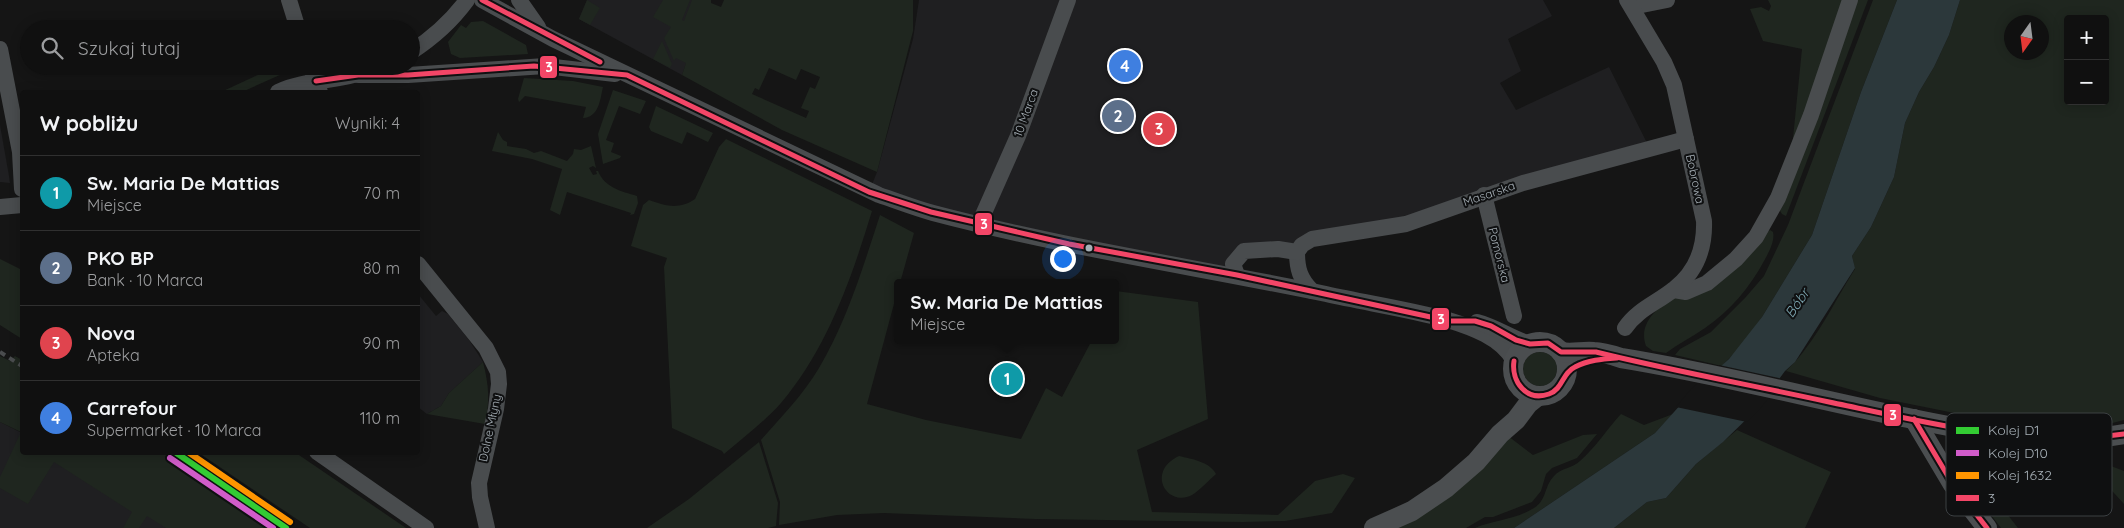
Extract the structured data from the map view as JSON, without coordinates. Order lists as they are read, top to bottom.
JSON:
{
  "streets": {
    "street": [
      "10 Marca",
      "Bobrowa",
      "Masarska",
      "Pomorska",
      "Dolne Młyny"
    ]
  },
  "crossings": [
    ["Bobrowa", "Masarska"],
    ["Masarska", "Pomorska"]
  ],
  "water": ["Bóbr"],
  "lines": [
    "transit line 3",
    "rail line D1",
    "rail line 1632",
    "rail line D10"
  ],
  "legend": [
    "Kolej D1",
    "Kolej D10",
    "Kolej 1632",
    "3"
  ],
  "north": "bottom",
  "page": {
    "map_buttons": ["+", "−"],
    "search": "Szukaj tutaj",
    "pins": [
      "4",
      "2",
      "3",
      "1"
    ],
    "heading": ["W pobliżu", "Wyniki: 4"],
    "list": [
      {
        "mark": "1",
        "name": "Sw. Maria De Mattias",
        "note": "Miejsce",
        "value": "70 m"
      },
      {
        "mark": "2",
        "name": "PKO BP",
        "note": "Bank · 10 Marca",
        "value": "80 m"
      },
      {
        "mark": "3",
        "name": "Nova",
        "note": "Apteka",
        "value": "90 m"
      },
      {
        "mark": "4",
        "name": "Carrefour",
        "note": "Supermarket · 10 Marca",
        "value": "110 m"
      }
    ],
    "popup": ["Sw. Maria De Mattias", "Miejsce"]
  }
}
